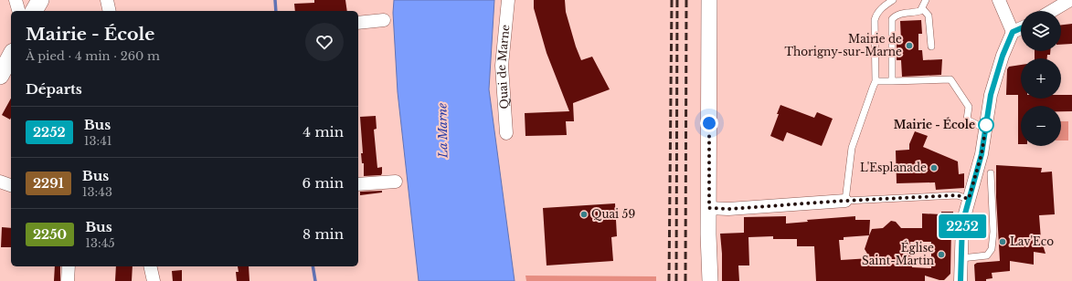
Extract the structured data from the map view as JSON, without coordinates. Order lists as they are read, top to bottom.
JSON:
{
  "streets": {
    "street": ["Quai de Marne"]
  },
  "water": ["La Marne"],
  "places": [
    "Mairie de Thorigny-sur-Marne",
    "Mairie - École",
    "L'Esplanade",
    "Quai 59",
    "Lav'Eco",
    "Église Saint-Martin"
  ],
  "lines": ["bus line 2252"],
  "page": {
    "on_map": "2252",
    "map_buttons": ["+", "−"],
    "heading": [
      ["Mairie - École", "À pied · 4 min · 260 m"],
      "Départs"
    ],
    "list": [
      {
        "mark": "2252",
        "name": "Bus",
        "note": "13:41",
        "value": "4 min"
      },
      {
        "mark": "2291",
        "name": "Bus",
        "note": "13:43",
        "value": "6 min"
      },
      {
        "mark": "2250",
        "name": "Bus",
        "note": "13:45",
        "value": "8 min"
      }
    ]
  }
}
